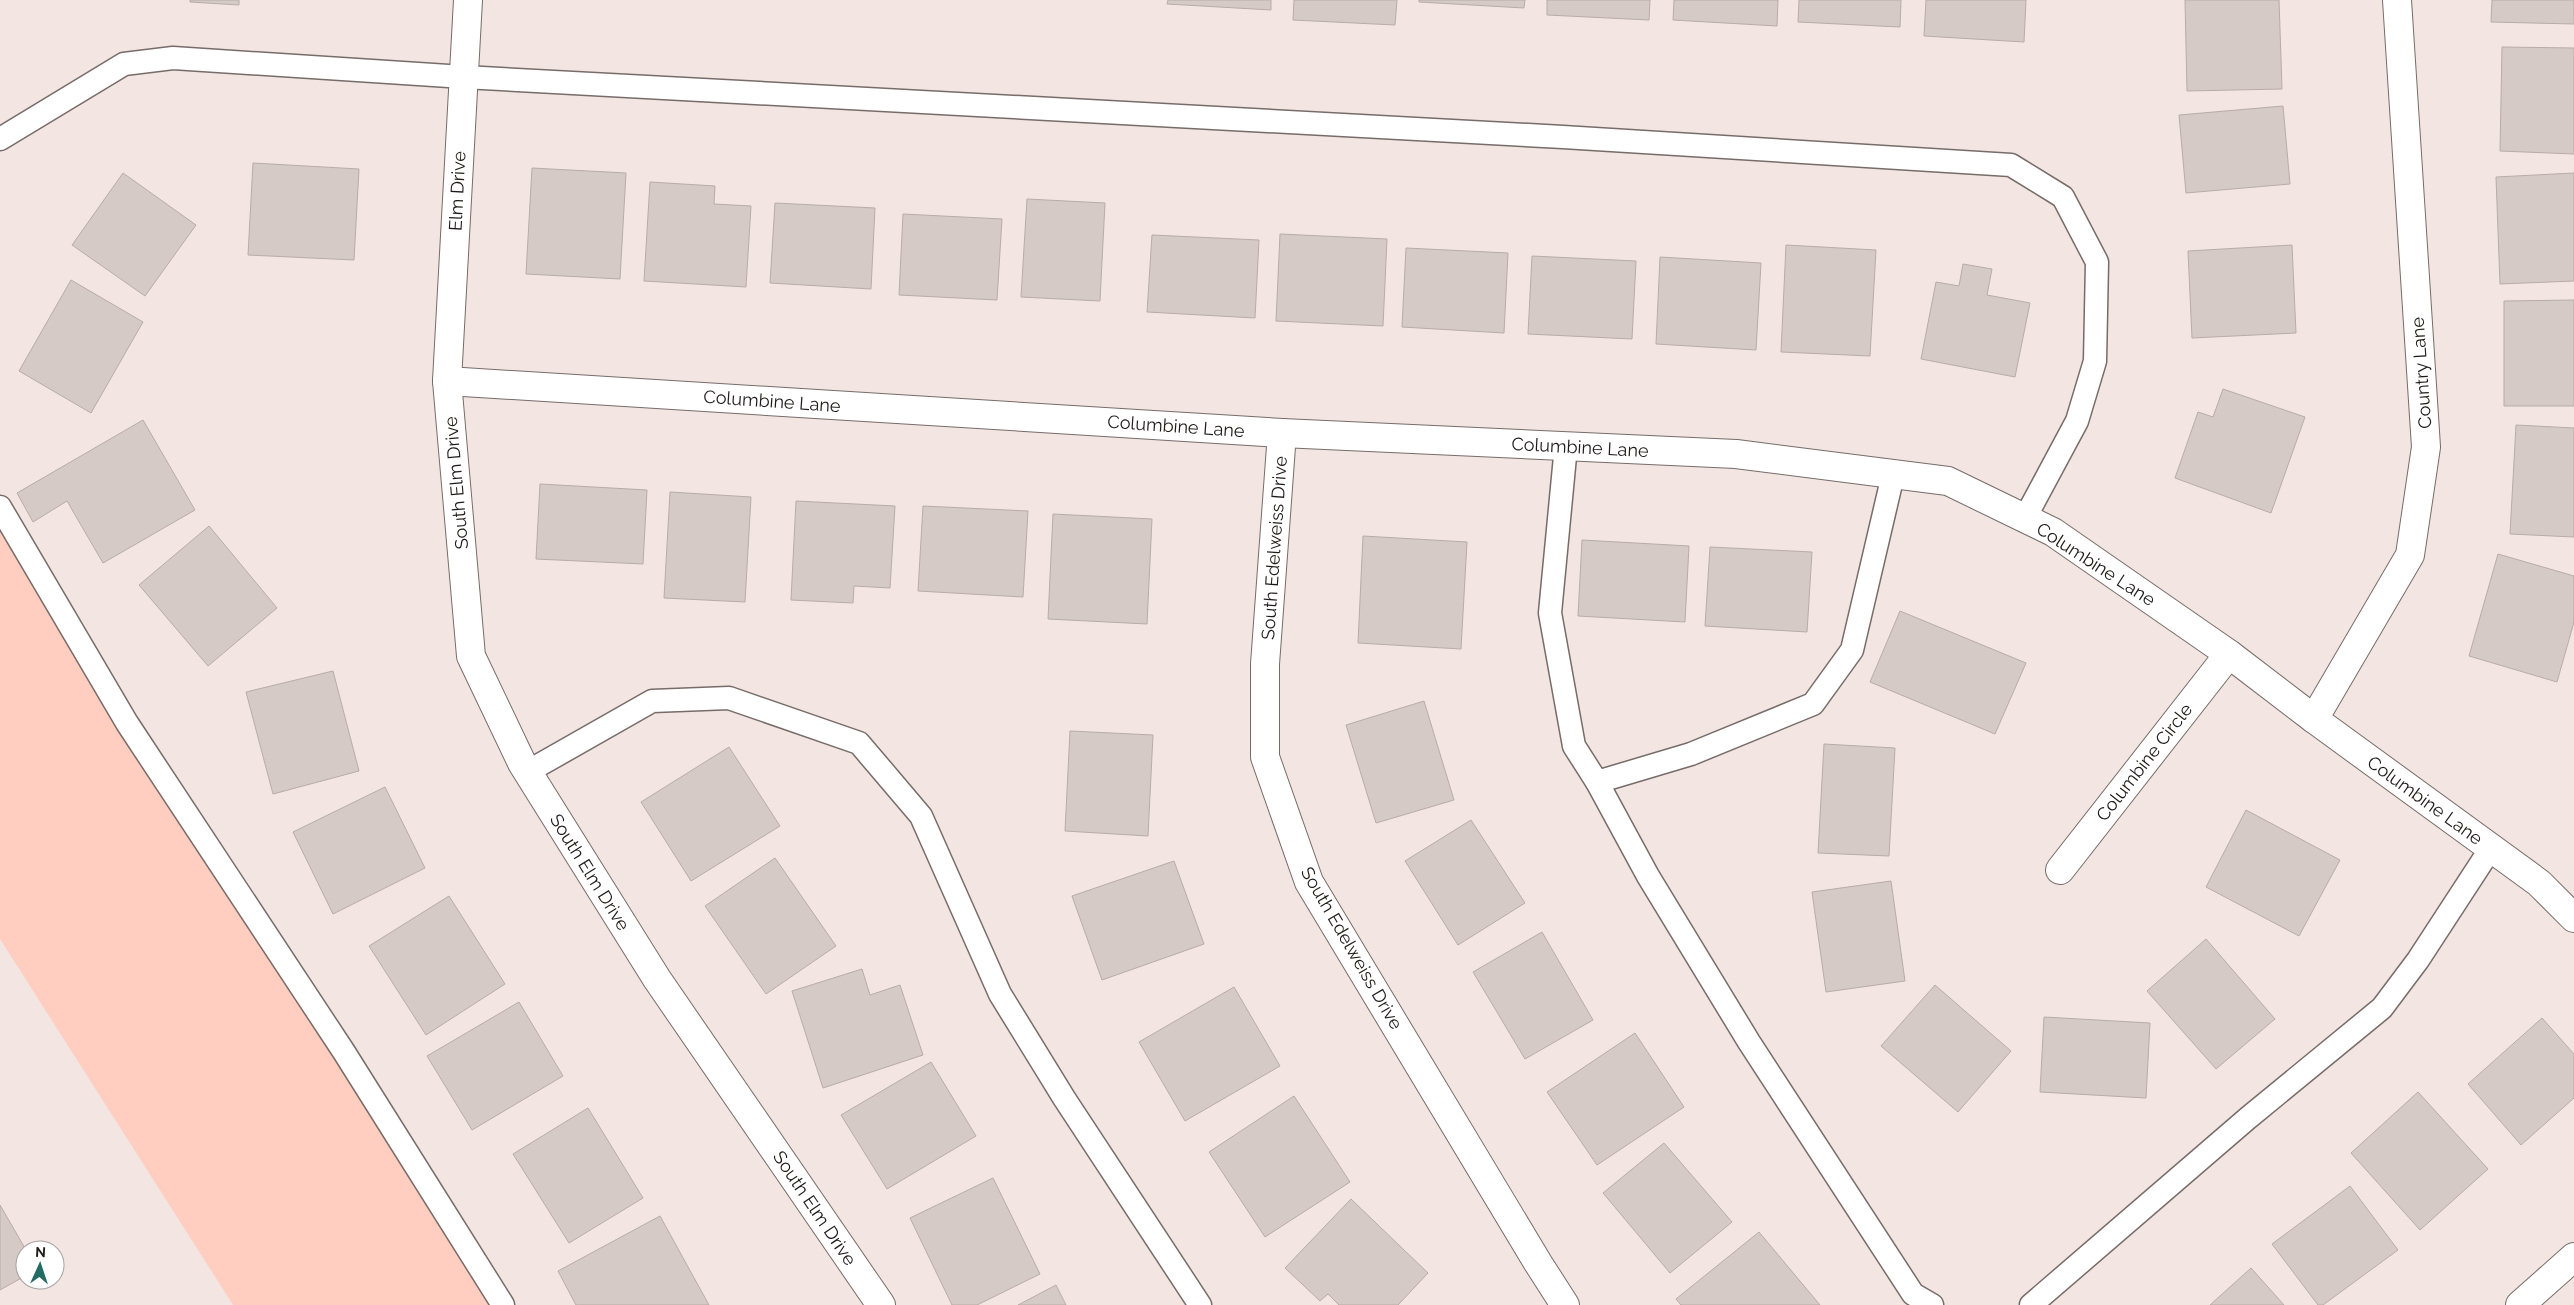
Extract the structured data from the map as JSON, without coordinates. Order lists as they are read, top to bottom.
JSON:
{
  "streets": {
    "street": [
      "Elm Drive",
      "Country Lane",
      "Columbine Lane",
      "South Elm Drive",
      "South Edelweiss Drive",
      "Columbine Circle"
    ]
  },
  "crossings": [
    ["Elm Drive", "Columbine Lane"],
    ["Elm Drive", "South Elm Drive"],
    ["Country Lane", "Columbine Lane"],
    ["Columbine Lane", "South Elm Drive"],
    ["Columbine Lane", "South Edelweiss Drive"],
    ["Columbine Lane", "Columbine Circle"]
  ],
  "north": "top"
}
